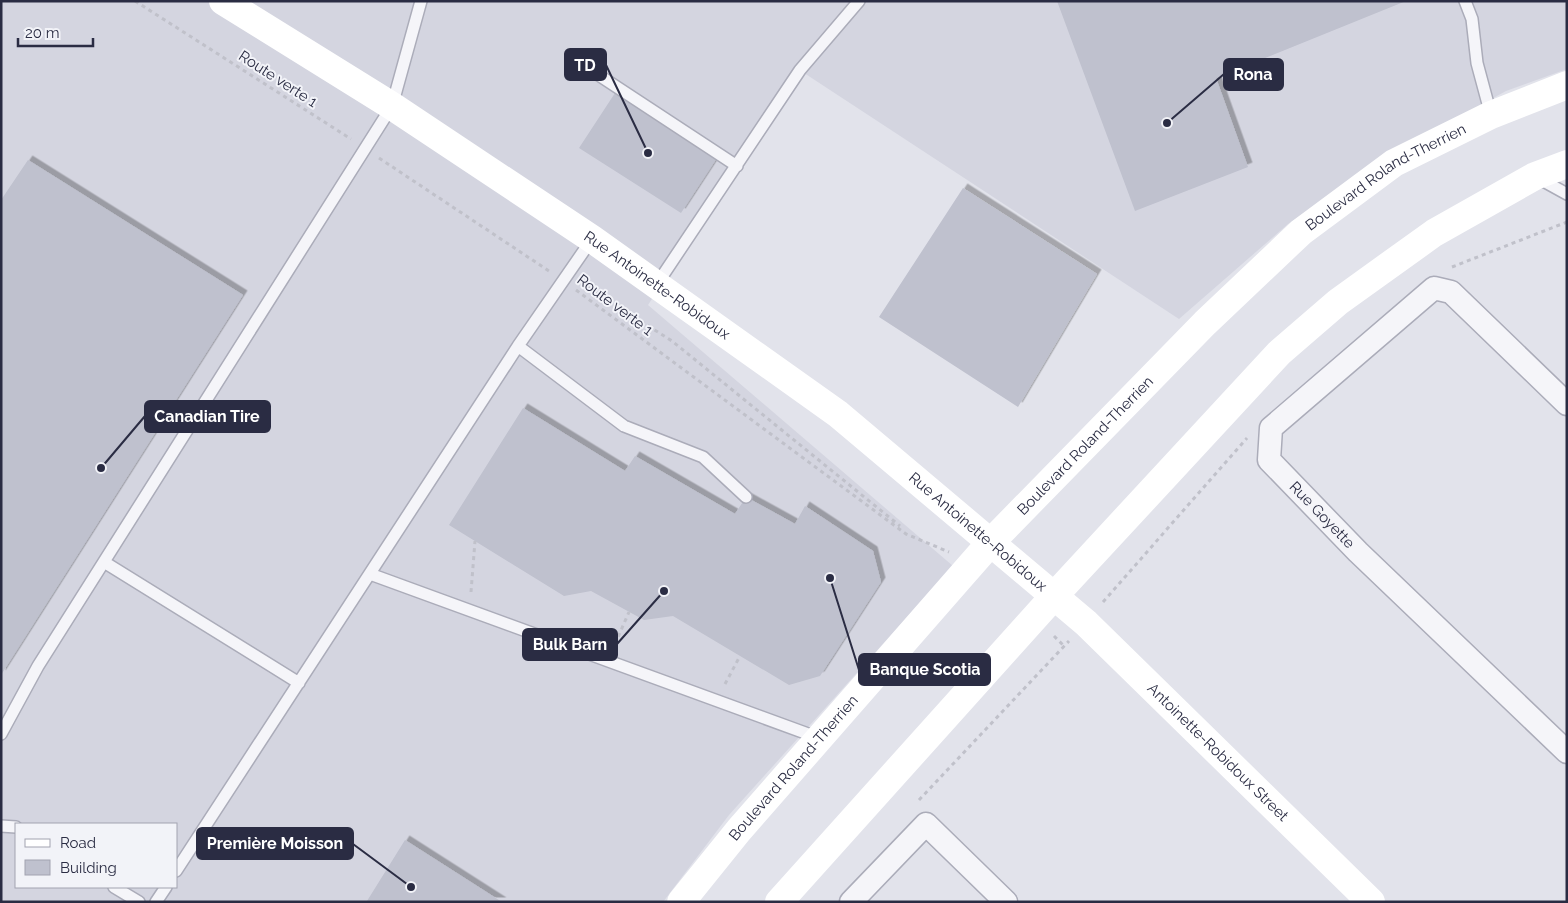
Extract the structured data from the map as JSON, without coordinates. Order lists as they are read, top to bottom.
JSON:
{
  "streets": {
    "main road": ["Boulevard Roland-Therrien", "Rue Antoinette-Robidoux"],
    "street": ["Rue Goyette"],
    "path": ["Route verte 1"]
  },
  "crossings": [
    ["Route verte 1", "Boulevard Roland-Therrien"],
    ["Boulevard Roland-Therrien", "Rue Antoinette-Robidoux"]
  ],
  "places": [
    "Rona",
    "TD",
    "Canadian Tire",
    "Banque Scotia",
    "Bulk Barn",
    "Première Moisson"
  ],
  "legend": ["Road", "Building"],
  "scale_bar": "20 m"
}
